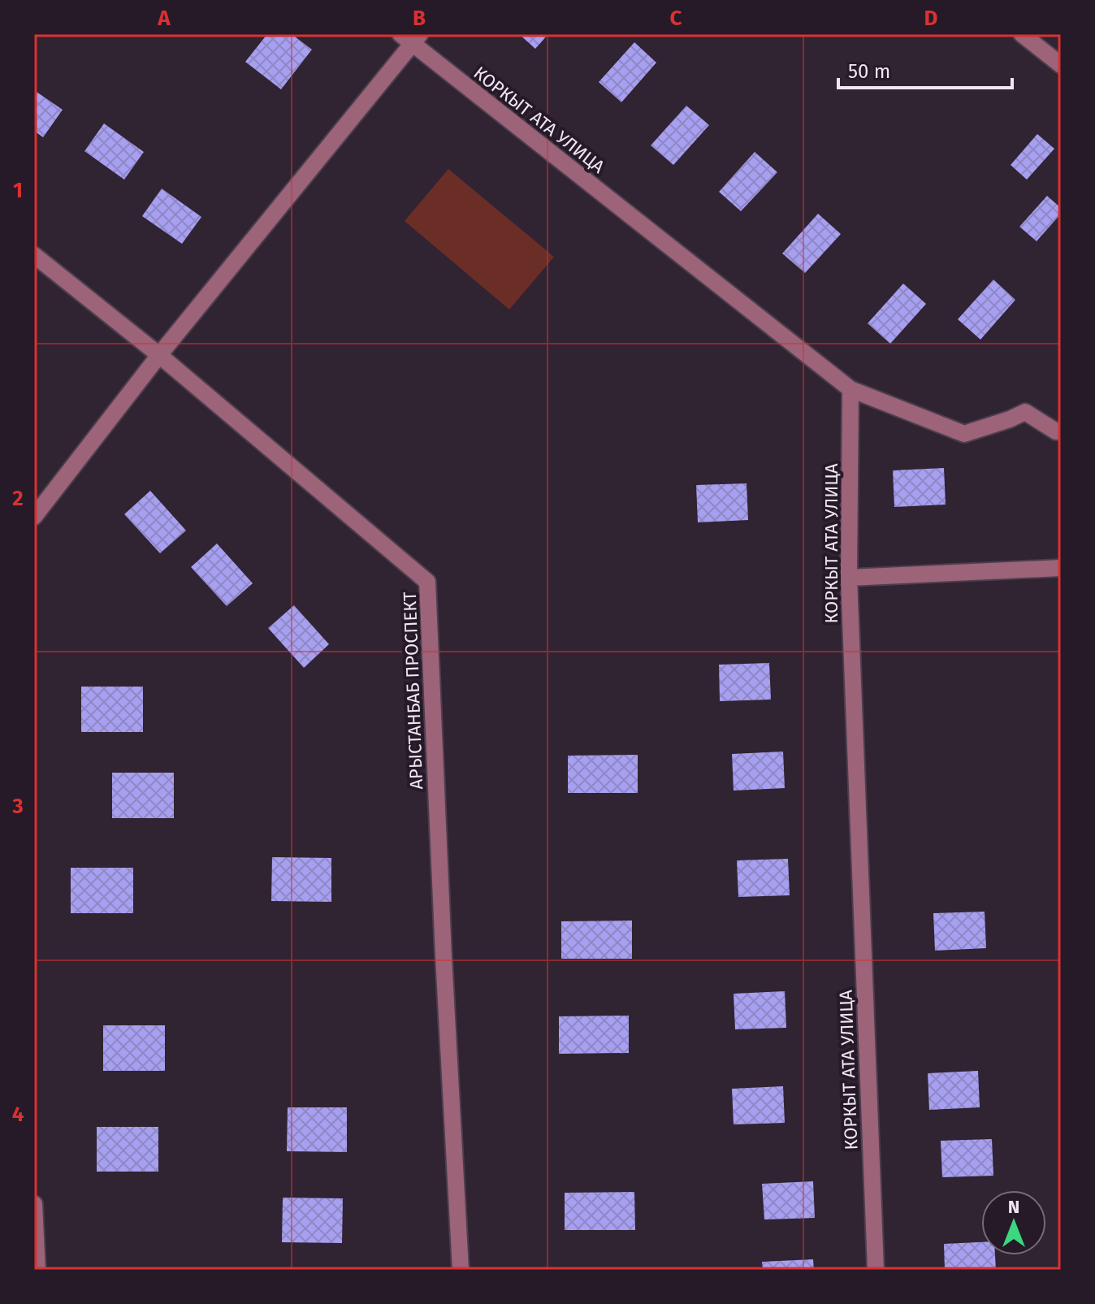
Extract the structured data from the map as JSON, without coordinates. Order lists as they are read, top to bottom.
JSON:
{
  "streets": {
    "street": ["КОРКЫТ АТА УЛИЦА", "АРЫСТАНБАБ ПРОСПЕКТ"]
  },
  "scale_bar": "50 m",
  "north": "top",
  "grid": {
    "columns": [
      "A",
      "B",
      "C",
      "D"
    ],
    "rows": [
      "1",
      "2",
      "3",
      "4"
    ]
  }
}
